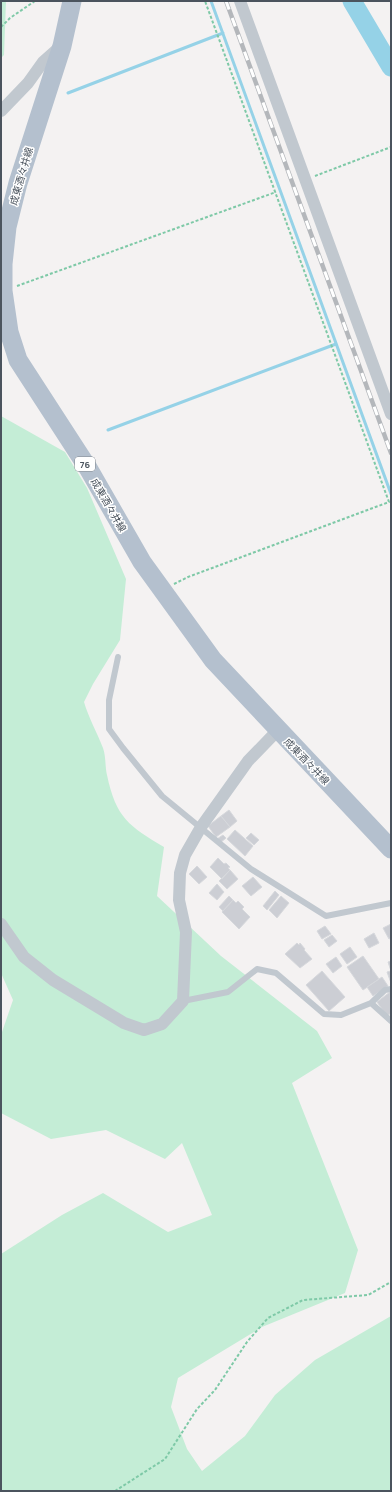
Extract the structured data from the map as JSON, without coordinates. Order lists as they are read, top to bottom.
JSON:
{
  "streets": {
    "main road": ["成東酒々井線", "76"]
  }
}
